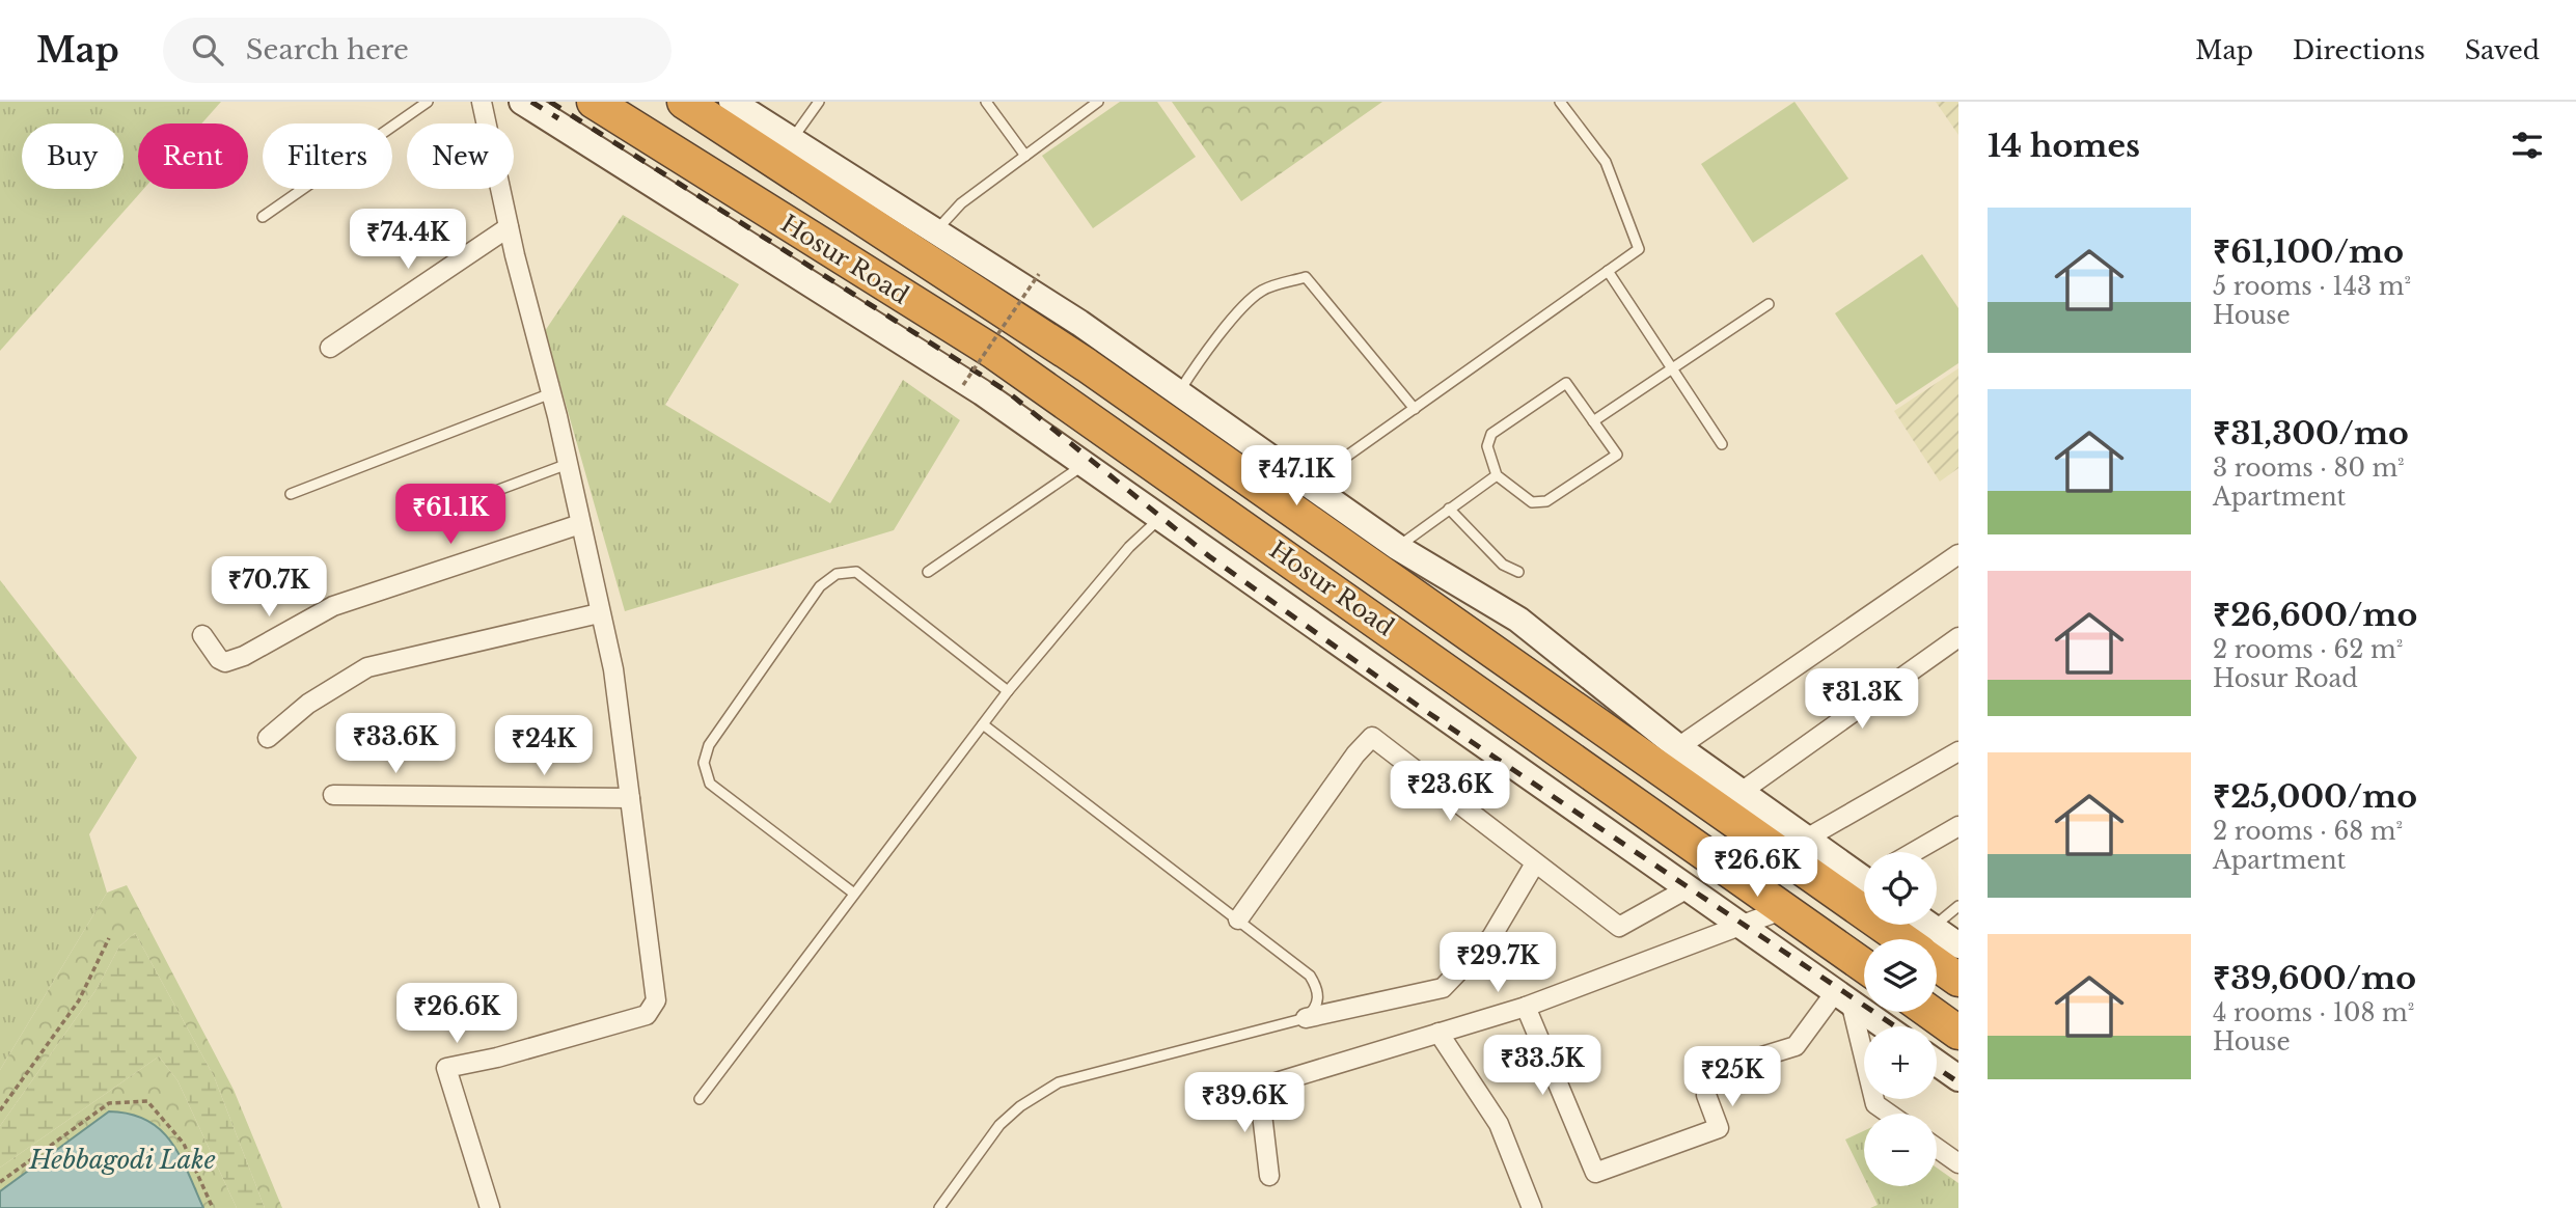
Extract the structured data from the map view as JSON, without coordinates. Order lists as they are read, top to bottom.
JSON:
{
  "streets": {
    "highway": ["Hosur Road"]
  },
  "water": ["Hebbagodi Lake"],
  "page": {
    "header": "Map",
    "search": "Search here",
    "nav": ["Map", "Directions", "Saved"],
    "heading": "14 homes",
    "chip": [
      "Buy",
      "Rent",
      "Filters",
      "New"
    ],
    "list": [
      {
        "name": "₹61,100/mo",
        "note": "5 rooms · 143 m² · House"
      },
      {
        "name": "₹31,300/mo",
        "note": "3 rooms · 80 m² · Apartment"
      },
      {
        "name": "₹26,600/mo",
        "note": "2 rooms · 62 m² · Hosur Road"
      },
      {
        "name": "₹25,000/mo",
        "note": "2 rooms · 68 m² · Apartment"
      },
      {
        "name": "₹39,600/mo",
        "note": "4 rooms · 108 m² · House"
      }
    ],
    "price": [
      "₹74.4K",
      "₹47.1K",
      "₹61.1K",
      "₹70.7K",
      "₹31.3K",
      "₹33.6K",
      "₹24K",
      "₹23.6K",
      "₹26.6K",
      "₹29.7K",
      "₹26.6K",
      "₹33.5K",
      "₹25K",
      "₹39.6K"
    ],
    "map_buttons": ["+", "−"]
  }
}
